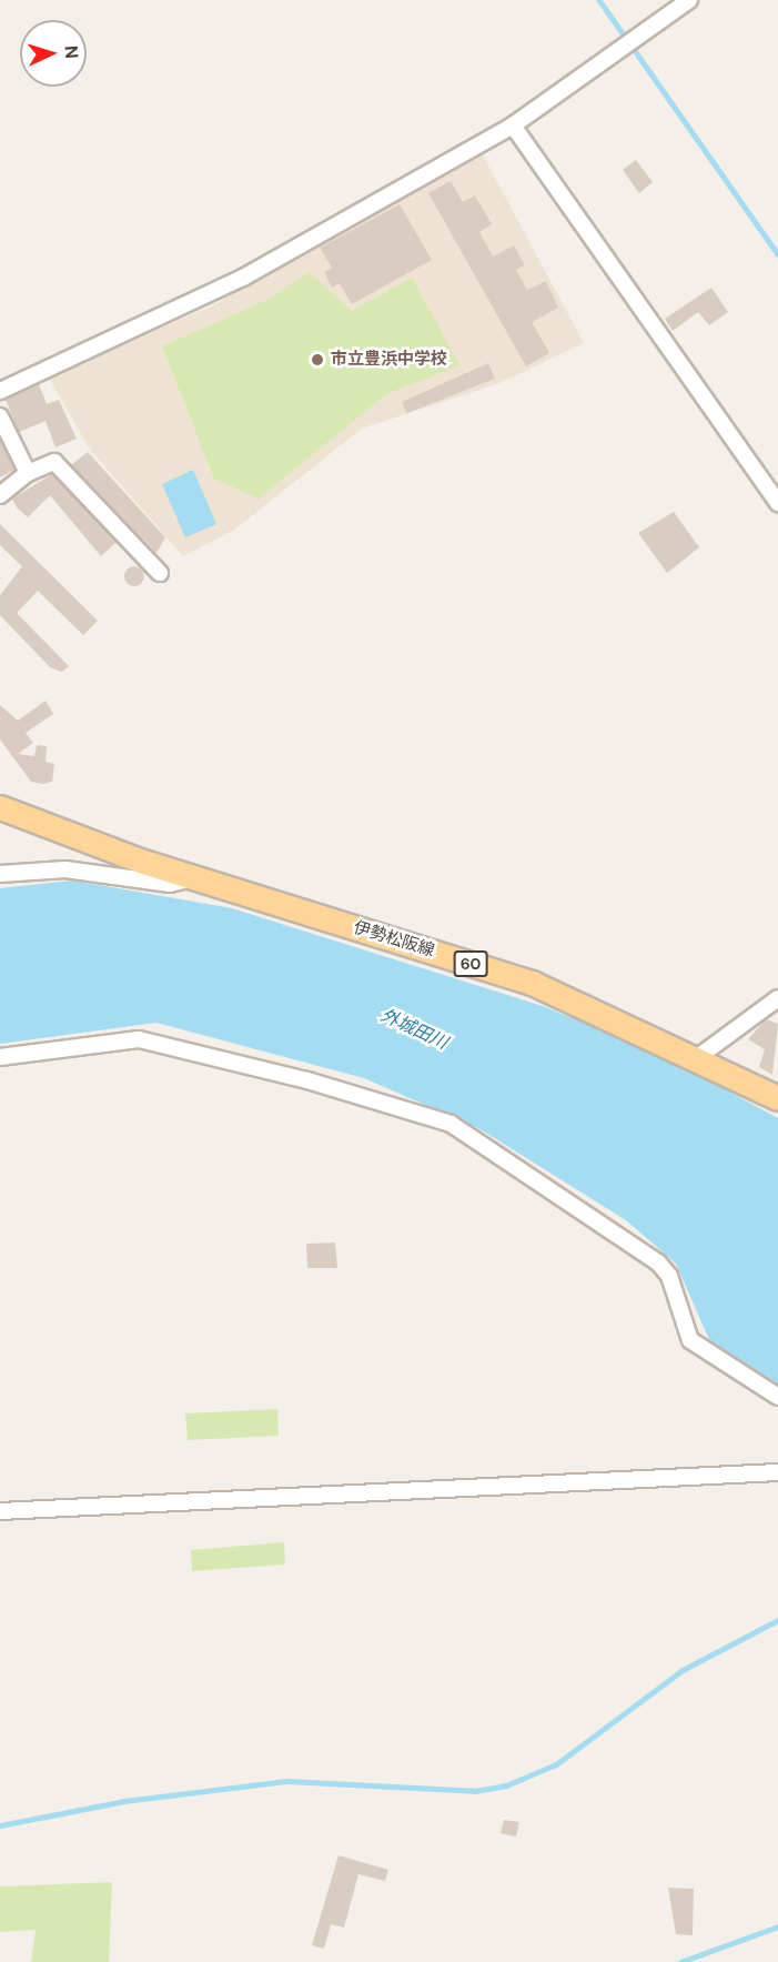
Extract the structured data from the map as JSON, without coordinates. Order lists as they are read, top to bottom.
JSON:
{
  "streets": {
    "main road": ["伊勢松阪線", "60"]
  },
  "water": ["外城田川"],
  "places": ["市立豊浜中学校"],
  "north": "right"
}
